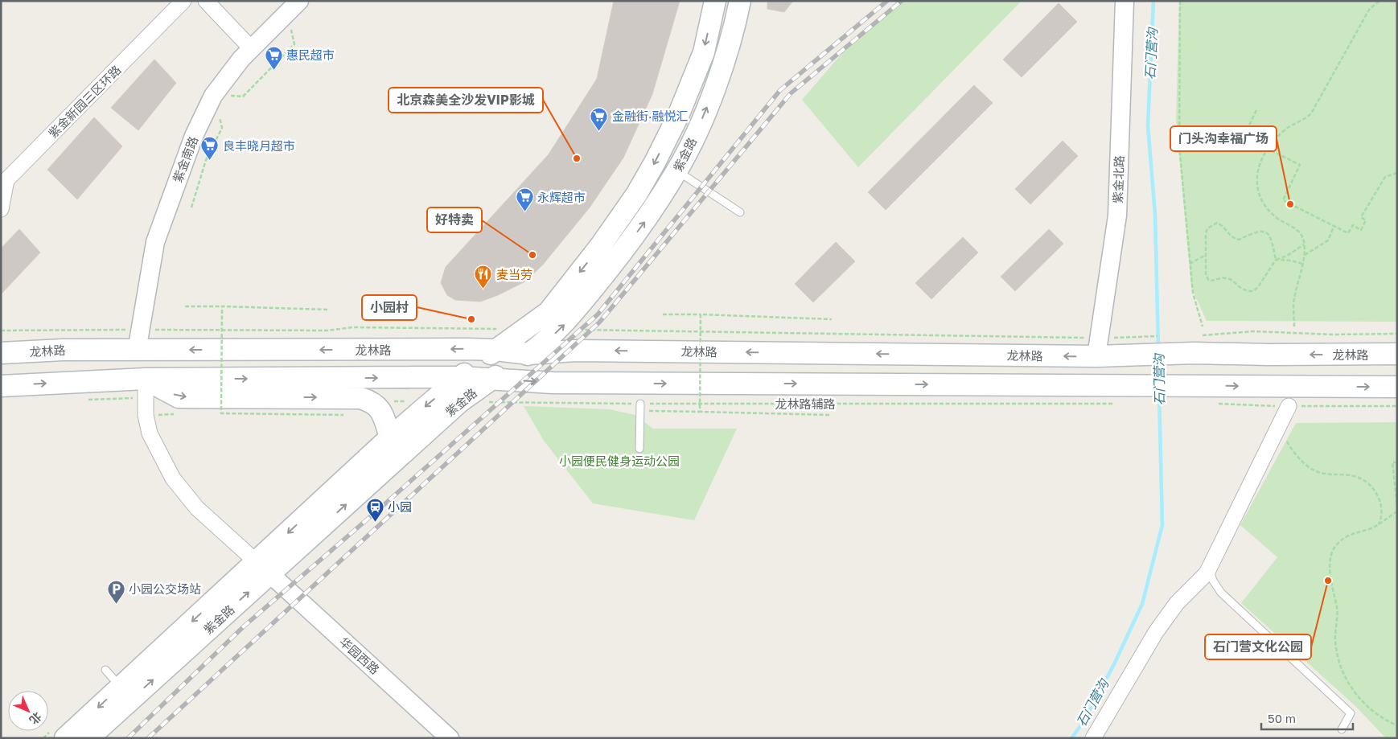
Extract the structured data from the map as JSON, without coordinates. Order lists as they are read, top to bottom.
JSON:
{
  "streets": {
    "main road": ["紫金路", "龙林路"],
    "street": [
      "紫金新园三区环路",
      "紫金南路",
      "紫金北路",
      "华园西路"
    ],
    "path": ["龙林路辅路"]
  },
  "crossings": [
    ["紫金路", "龙林路"],
    ["紫金路", "华园西路"],
    ["紫金南路", "龙林路"],
    ["紫金北路", "龙林路"]
  ],
  "water": ["石门营沟"],
  "parks": ["小园便民健身运动公园"],
  "places": {
    "supermarket": [
      "惠民超市",
      "金融街·融悦汇",
      "良丰晓月超市",
      "永辉超市"
    ],
    "other": [
      "北京森美全沙发VIP影城",
      "门头沟幸福广场",
      "好特卖",
      "小园村",
      "石门营文化公园"
    ],
    "restaurant": ["麦当劳"],
    "station": ["小园"],
    "parking": ["小园公交场站"]
  },
  "scale_bar": "50 m",
  "north": "bottom right"
}
